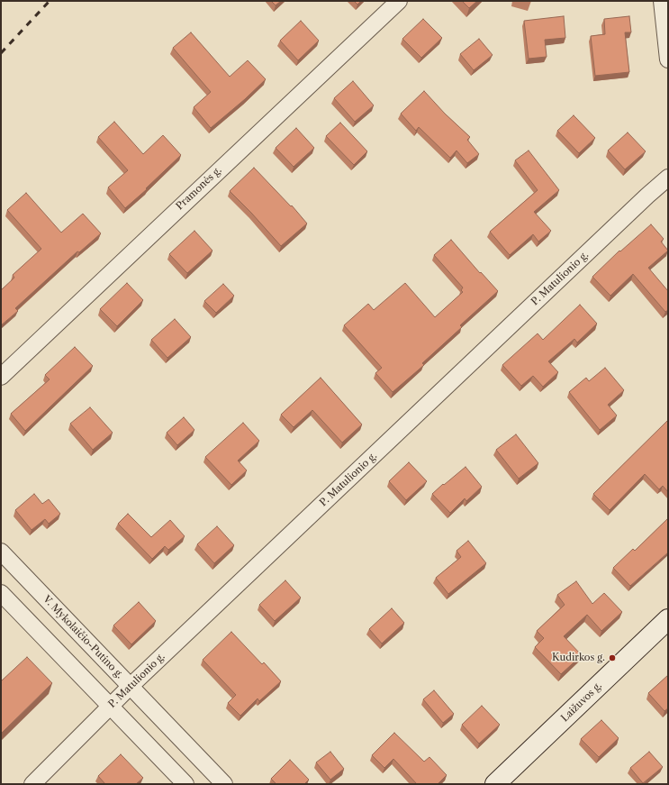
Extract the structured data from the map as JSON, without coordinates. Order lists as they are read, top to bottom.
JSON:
{
  "streets": {
    "main road": ["Laižuvos g."],
    "street": ["Pramonės g.", "P. Matulionio g.", "V. Mykolaičio-Putino g."]
  },
  "crossings": [
    ["P. Matulionio g.", "V. Mykolaičio-Putino g."]
  ],
  "places": ["Kudirkos g."]
}
